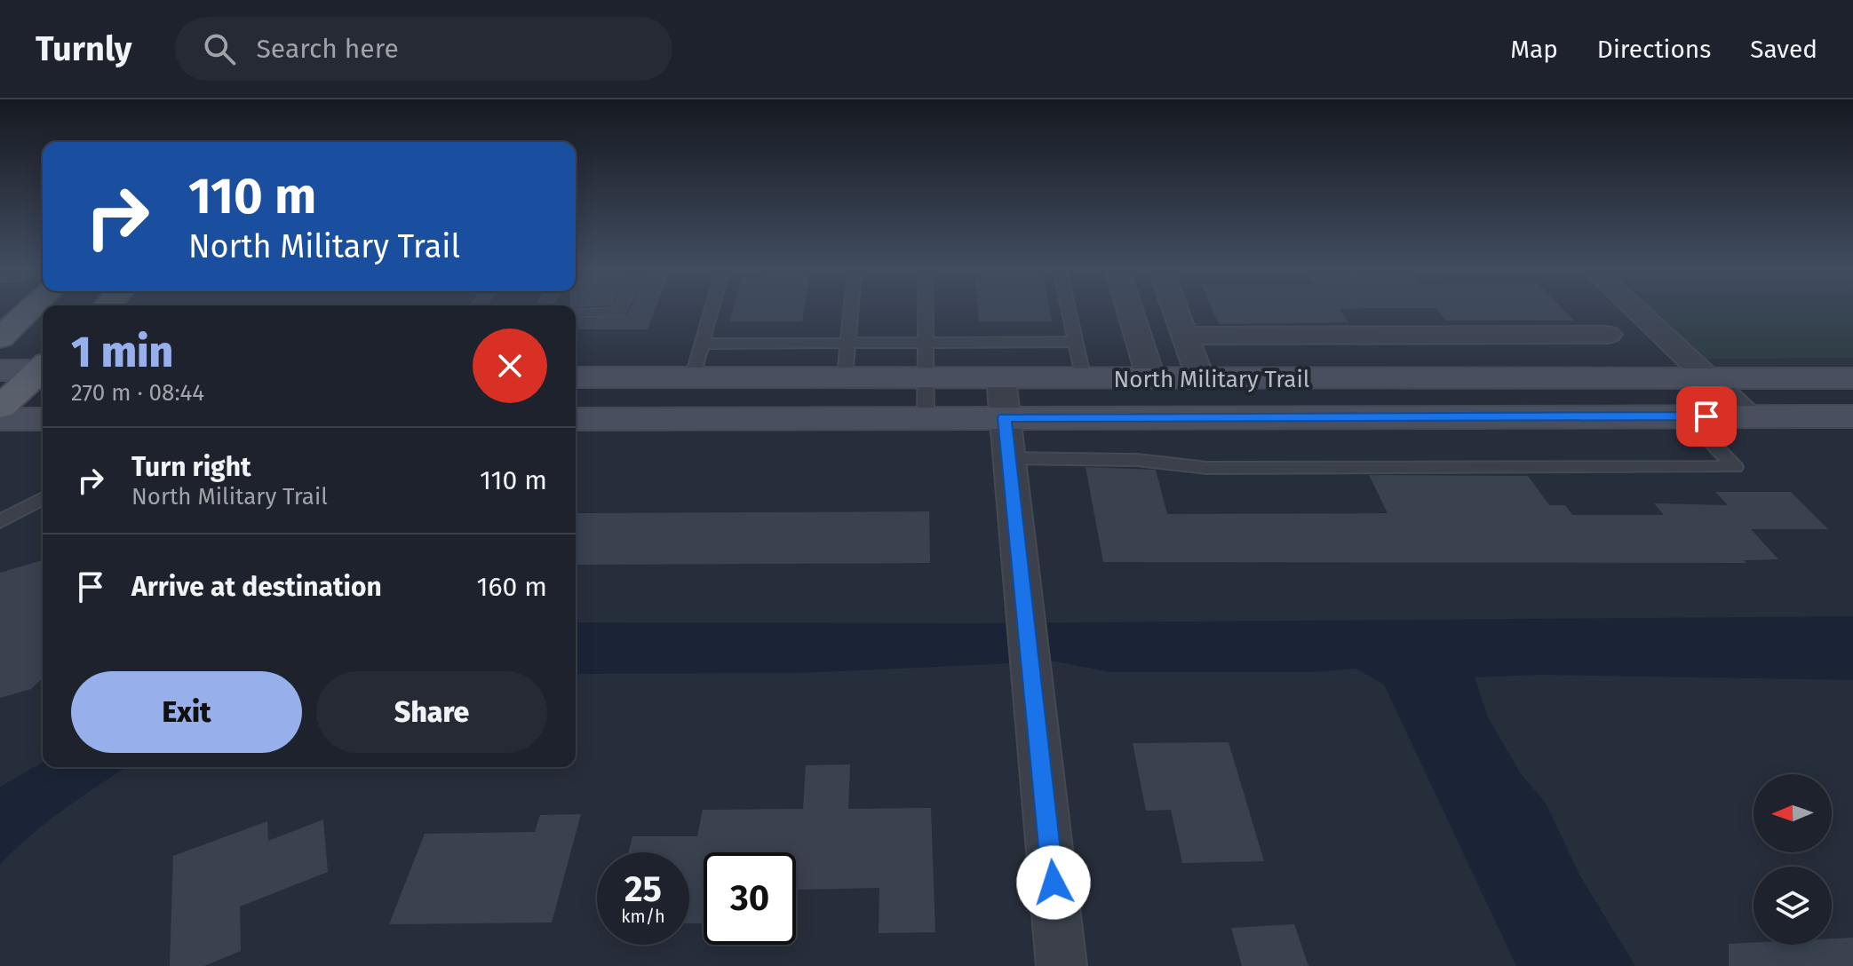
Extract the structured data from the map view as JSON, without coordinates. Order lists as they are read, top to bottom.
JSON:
{
  "streets": {
    "main road": ["North Military Trail"]
  },
  "north": "left",
  "page": {
    "header": "Turnly",
    "search": "Search here",
    "nav": ["Map", "Directions", "Saved"],
    "turn": ["110 m", "North Military Trail"],
    "heading": ["1 min", "270 m · 08:44"],
    "list": [
      {
        "name": "Turn right",
        "note": "North Military Trail",
        "value": "110 m"
      },
      {
        "name": "Arrive at destination",
        "value": "160 m"
      }
    ],
    "buttons": ["Exit", "Share"],
    "speed": "25 km/h",
    "limit": "30"
  }
}
